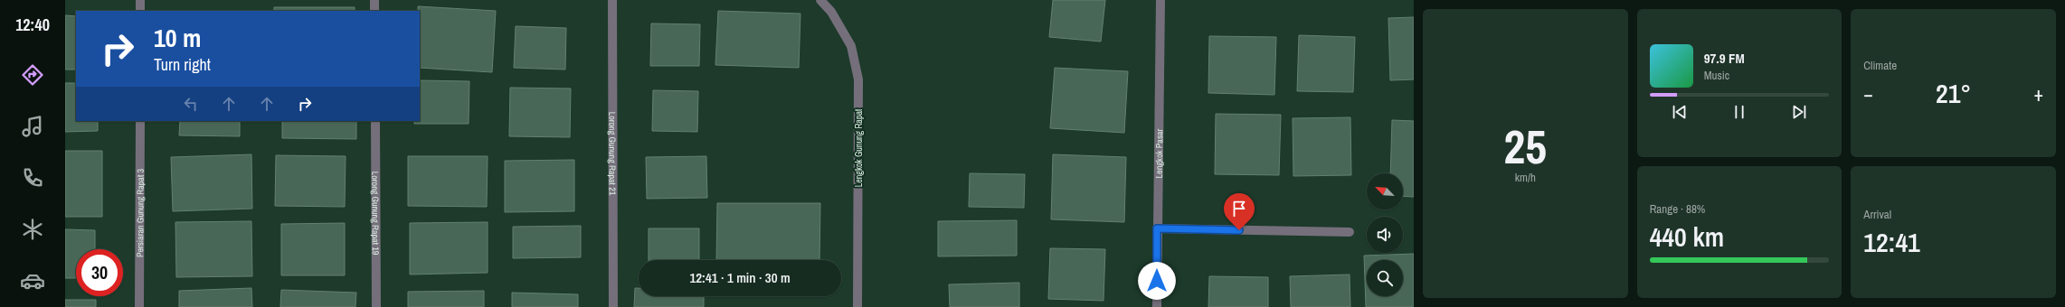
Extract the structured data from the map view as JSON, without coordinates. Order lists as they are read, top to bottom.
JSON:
{
  "streets": {
    "street": [
      "Lengkok Gunung Rapat",
      "Lorong Gunung Rapat 21",
      "Lengkok Pasar",
      "Persiaran Gunung Rapat 3",
      "Lorong Gunung Rapat 19"
    ]
  },
  "north": "top left",
  "page": {
    "tabs": "12:40",
    "tile": [
      ["25", "km/h"],
      "Climate",
      ["Range · 88%", "440 km"],
      ["Arrival", "12:41"]
    ],
    "turn": ["10 m", "Turn right"],
    "song": ["97.9 FM", "Music"],
    "heat": ["−", "21°", "+"],
    "limit": "30",
    "trip": "12:41 · 1 min · 30 m"
  }
}
